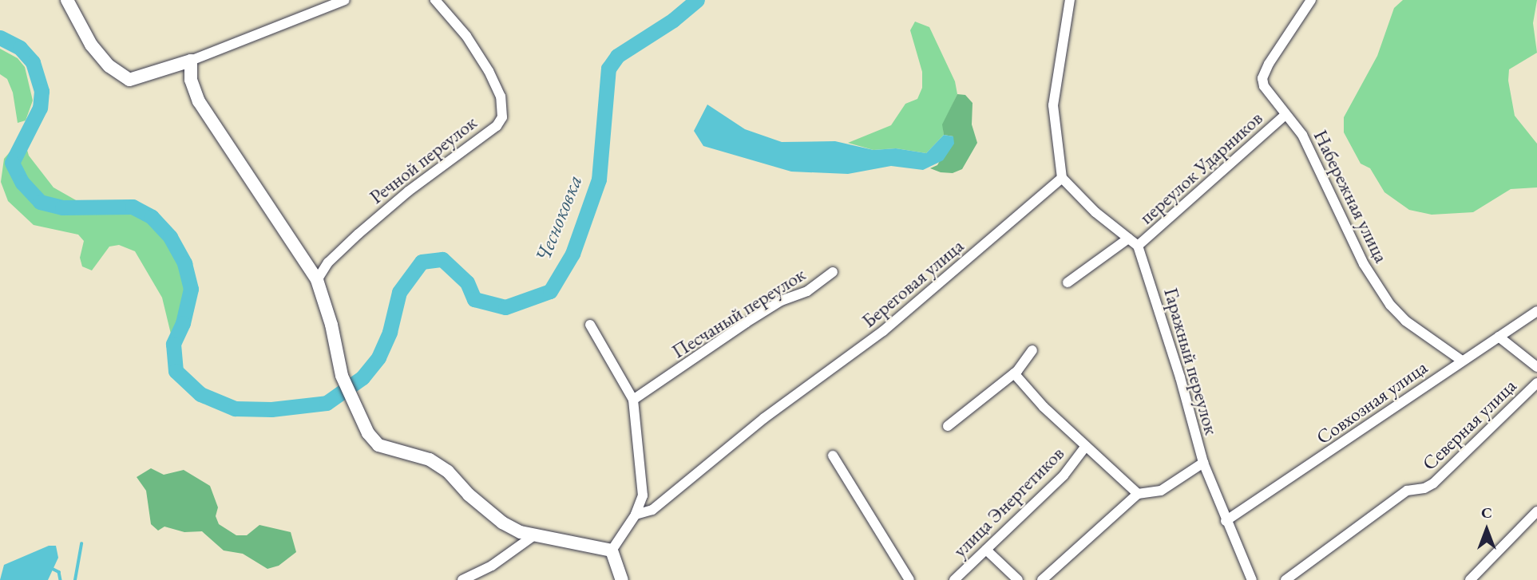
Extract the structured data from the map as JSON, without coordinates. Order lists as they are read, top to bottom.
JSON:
{
  "streets": {
    "street": [
      "Речной переулок",
      "переулок Ударников",
      "Набережная улица",
      "Береговая улица",
      "Песчаный переулок",
      "Гаражный переулок",
      "Совхозная улица",
      "Северная улица",
      "улица Энергетиков"
    ]
  },
  "crossings": [
    ["переулок Ударников", "Набережная улица"],
    ["переулок Ударников", "Гаражный переулок"],
    ["Набережная улица", "Совхозная улица"],
    ["Гаражный переулок", "Совхозная улица"]
  ],
  "water": ["Чесноковка"],
  "north": "top"
}
